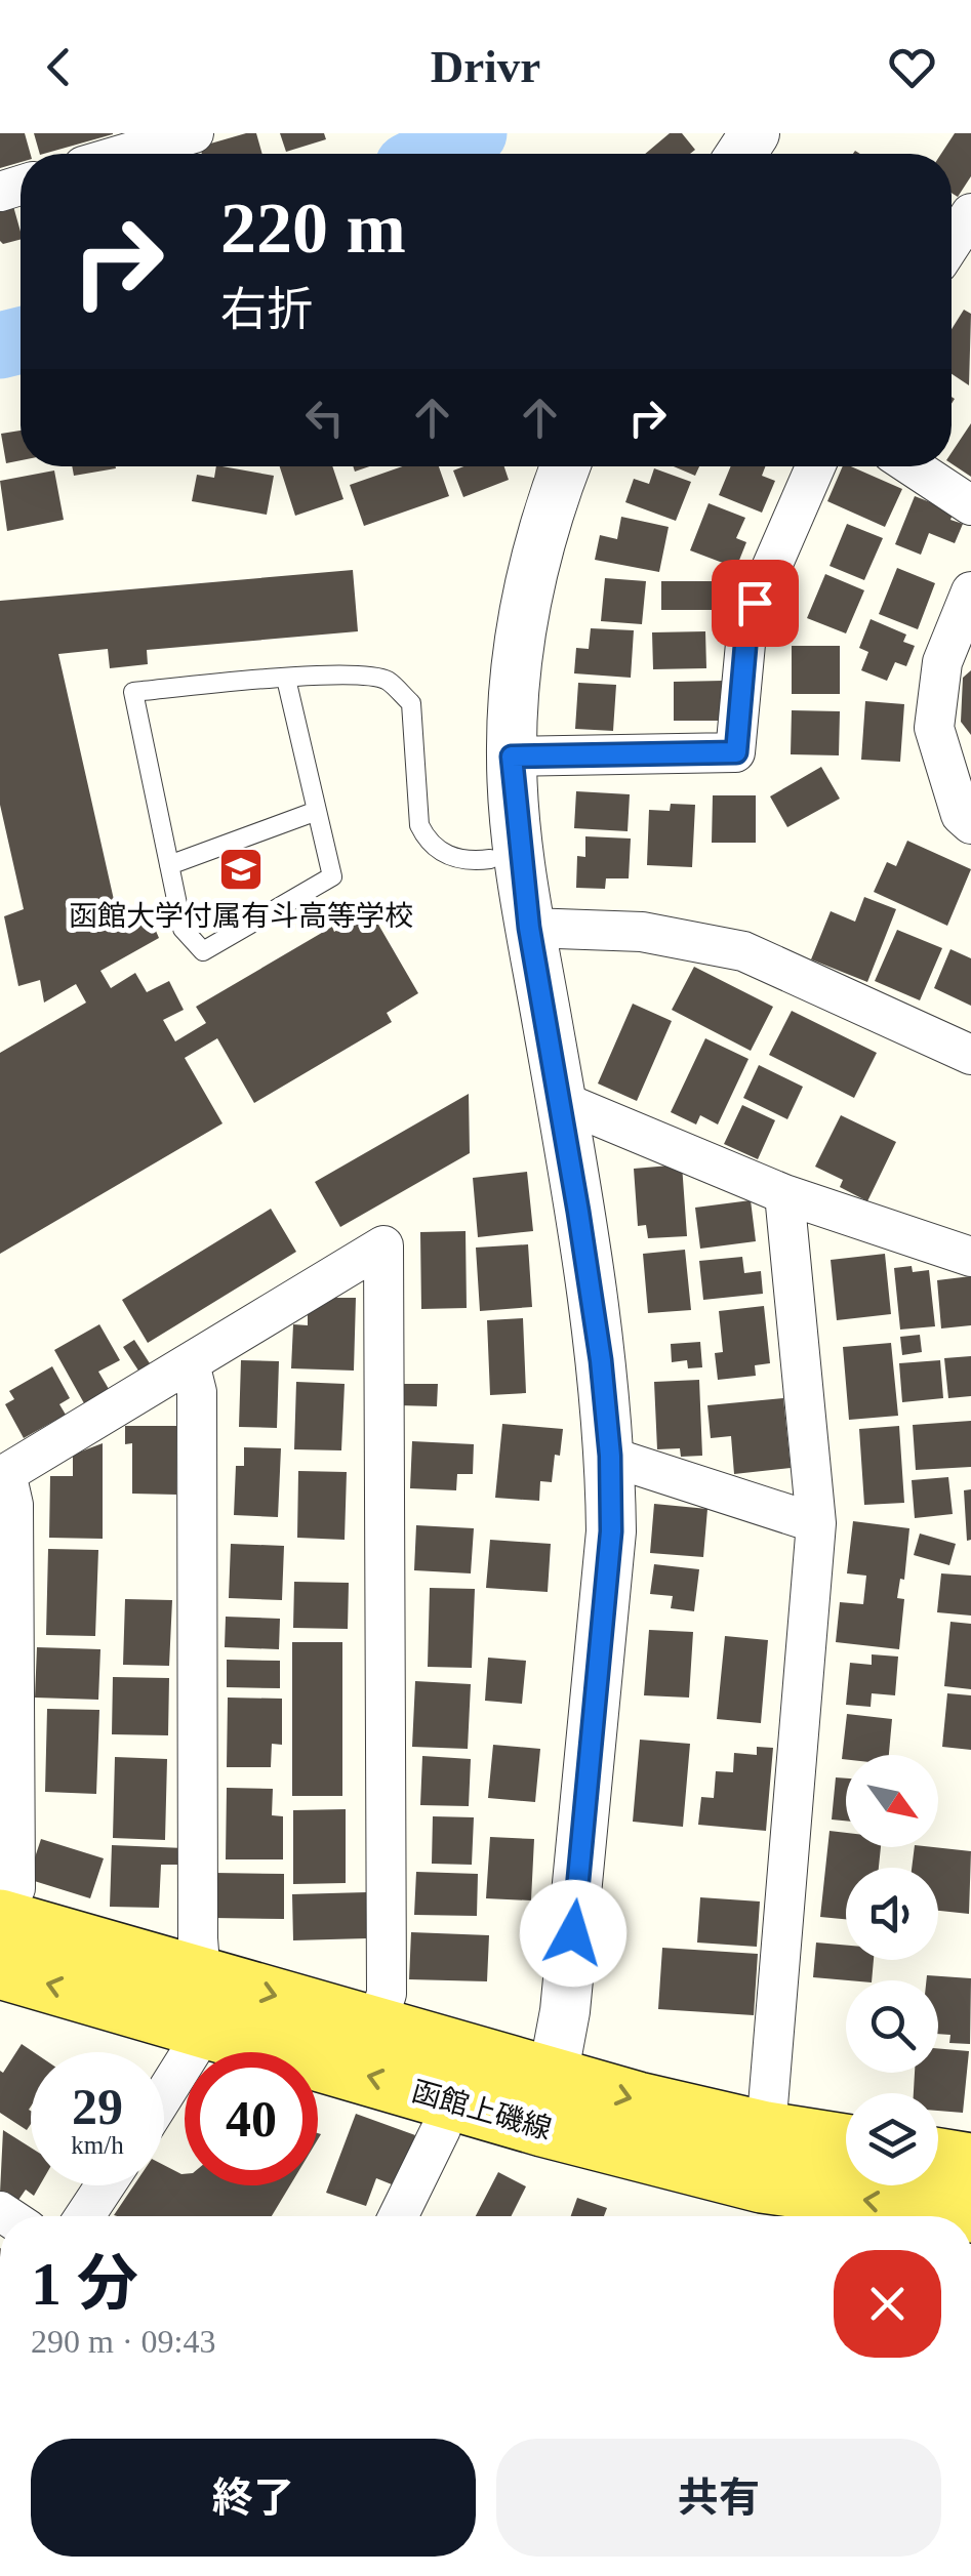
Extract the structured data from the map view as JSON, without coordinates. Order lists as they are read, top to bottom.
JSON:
{
  "streets": {
    "main road": ["函館上磯線"]
  },
  "places": {
    "school or university": ["函館大学付属有斗高等学校"]
  },
  "north": "bottom right",
  "page": {
    "header": "Drivr",
    "turn": ["220 m", "右折"],
    "speed": "29 km/h",
    "limit": "40",
    "heading": ["1 分", "290 m · 09:43"],
    "buttons": ["終了", "共有"]
  }
}
